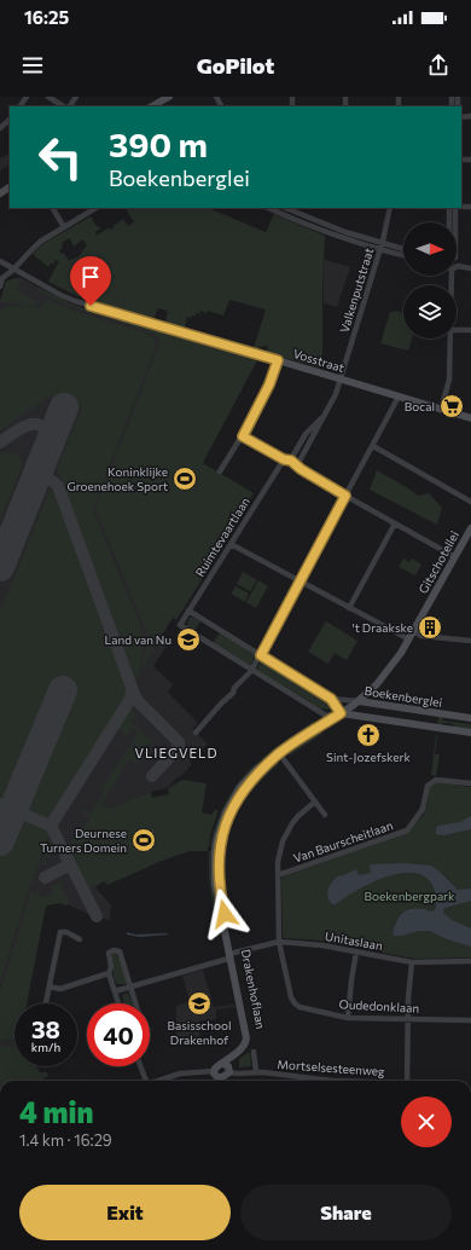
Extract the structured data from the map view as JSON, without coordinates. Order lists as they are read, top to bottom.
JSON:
{
  "streets": {
    "street": [
      "Valkenputstraat",
      "Vosstraat",
      "Ruimtevaartlaan",
      "Gitschotellei",
      "Boekenberglei",
      "Van Baurscheitlaan",
      "Unitaslaan",
      "Drakenhoflaan",
      "Oudedonklaan",
      "Mortselsesteenweg"
    ]
  },
  "crossings": [
    ["Valkenputstraat", "Vosstraat"],
    ["Ruimtevaartlaan", "Boekenberglei"],
    ["Gitschotellei", "Drakenhoflaan"],
    ["Boekenberglei", "Drakenhoflaan"],
    ["Unitaslaan", "Drakenhoflaan"],
    ["Unitaslaan", "Oudedonklaan"],
    ["Drakenhoflaan", "Mortselsesteenweg"]
  ],
  "districts": ["VLIEGVELD"],
  "parks": ["Boekenbergpark"],
  "places": {
    "supermarket": ["Bocal"],
    "sports": ["Koninklijke Groenehoek Sport", "Deurnese Turners Domein"],
    "building": ["'t Draakske"],
    "school or university": ["Land van Nu", "Basisschool Drakenhof"],
    "church": ["Sint-Jozefskerk"]
  },
  "north": "right",
  "page": {
    "status": "16:25",
    "header": "GoPilot",
    "turn": ["390 m", "Boekenberglei"],
    "speed": "38 km/h",
    "limit": "40",
    "heading": ["4 min", "1.4 km · 16:29"],
    "buttons": ["Exit", "Share"]
  }
}
